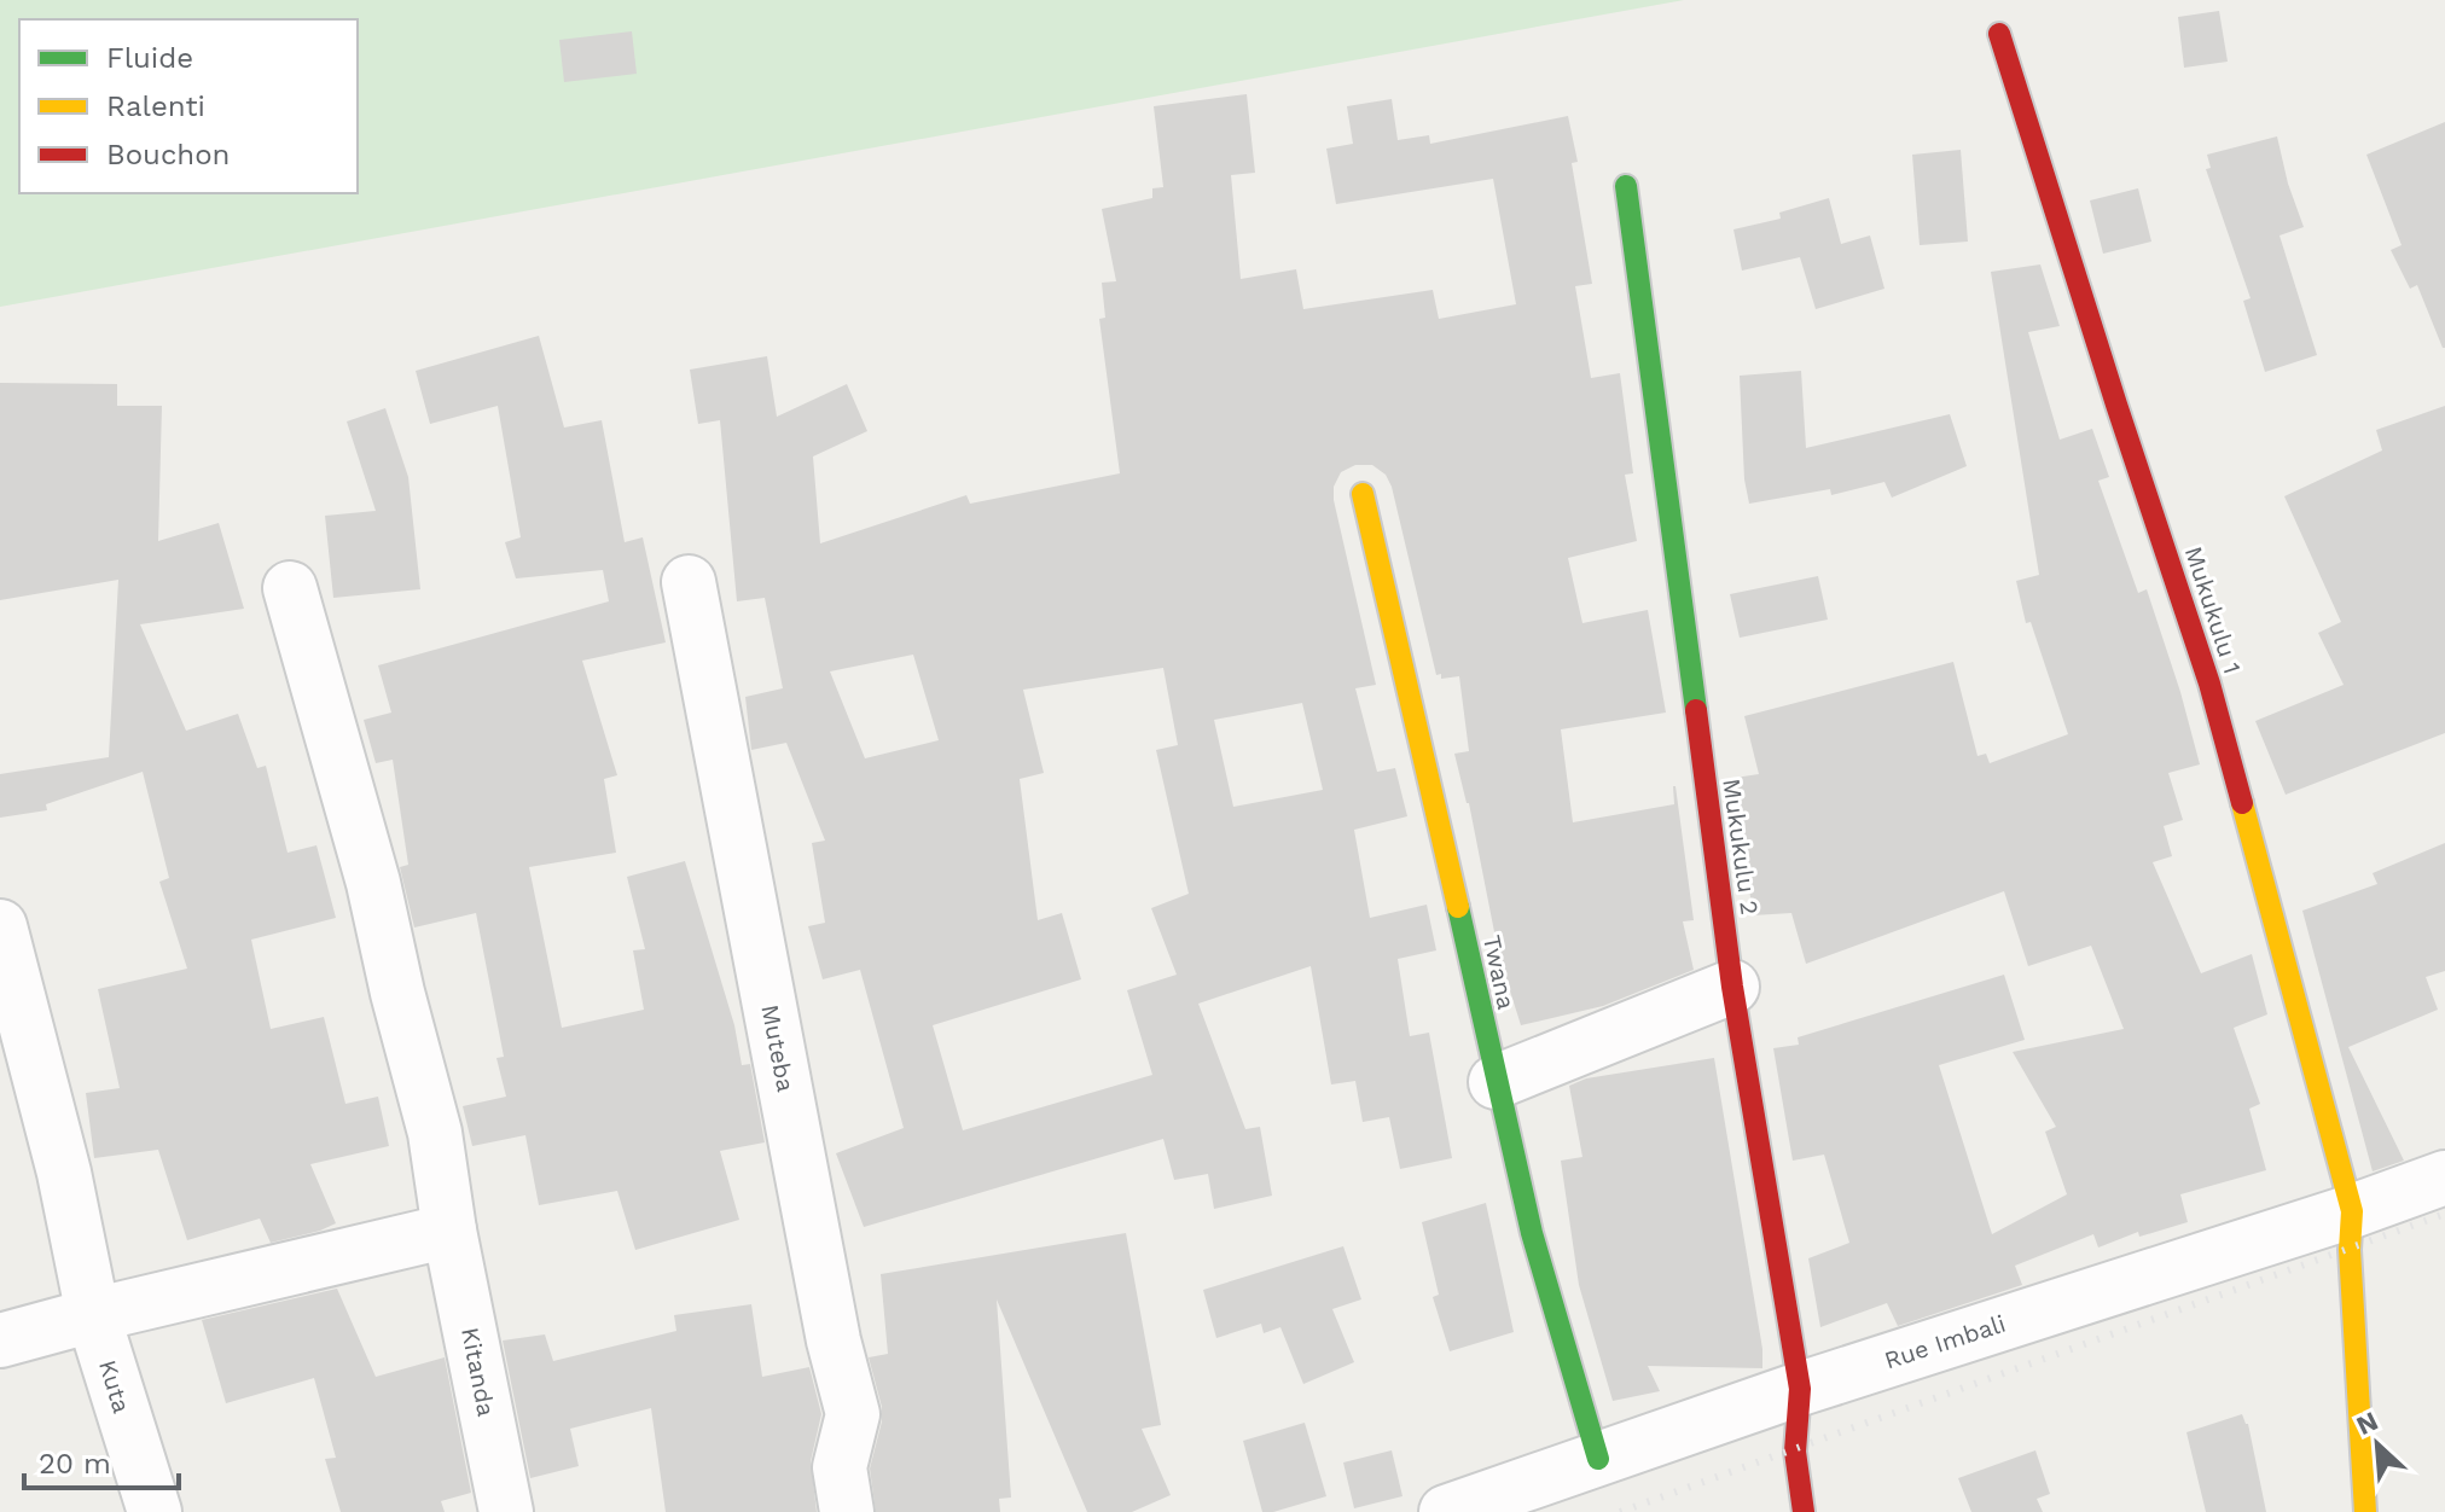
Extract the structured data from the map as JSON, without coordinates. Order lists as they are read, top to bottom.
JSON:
{
  "streets": {
    "street": [
      "Mukukulu 1",
      "Mukukulu 2",
      "Twana",
      "Muteba",
      "Rue Imbali",
      "Kitanda",
      "Kuta"
    ]
  },
  "crossings": [
    ["Mukukulu 1", "Rue Imbali"],
    ["Mukukulu 2", "Rue Imbali"],
    ["Twana", "Rue Imbali"]
  ],
  "legend": ["Fluide", "Ralenti", "Bouchon"],
  "scale_bar": "20 m",
  "north": "top left"
}
